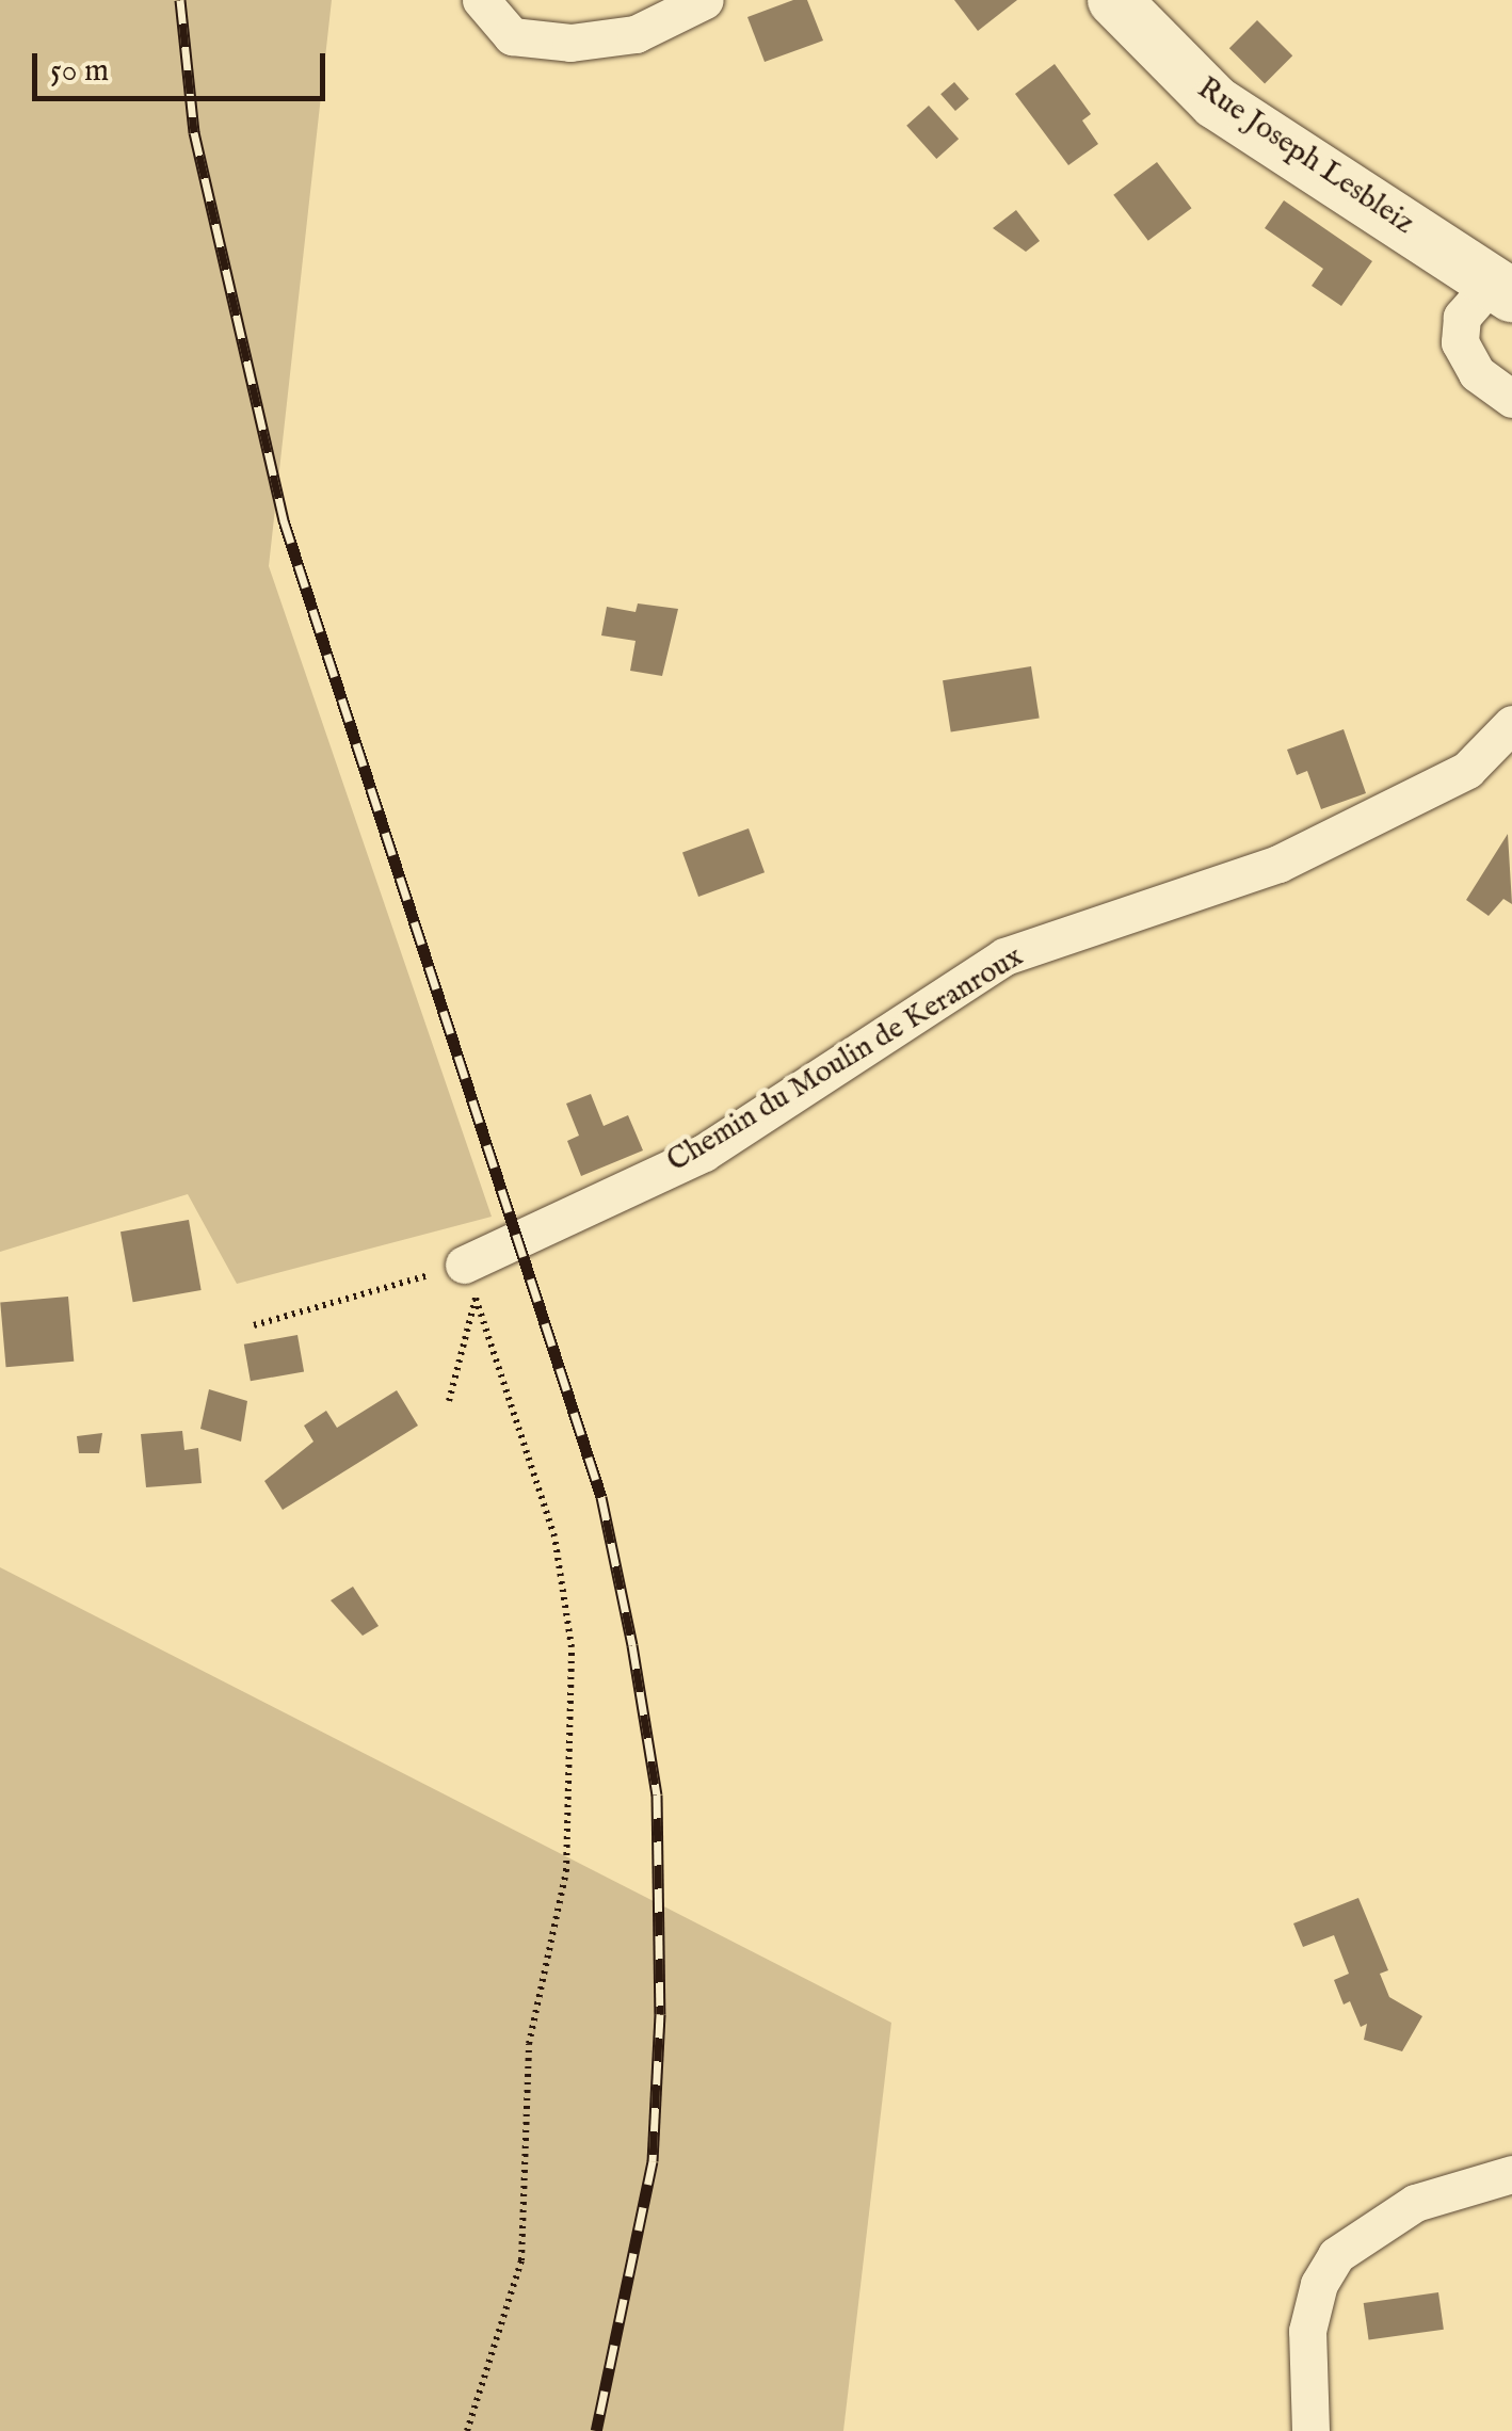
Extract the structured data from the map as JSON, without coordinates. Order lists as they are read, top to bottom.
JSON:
{
  "streets": {
    "main road": ["Rue Joseph Lesbleiz"],
    "street": ["Chemin du Moulin de Keranroux"]
  },
  "scale_bar": "50 m"
}
